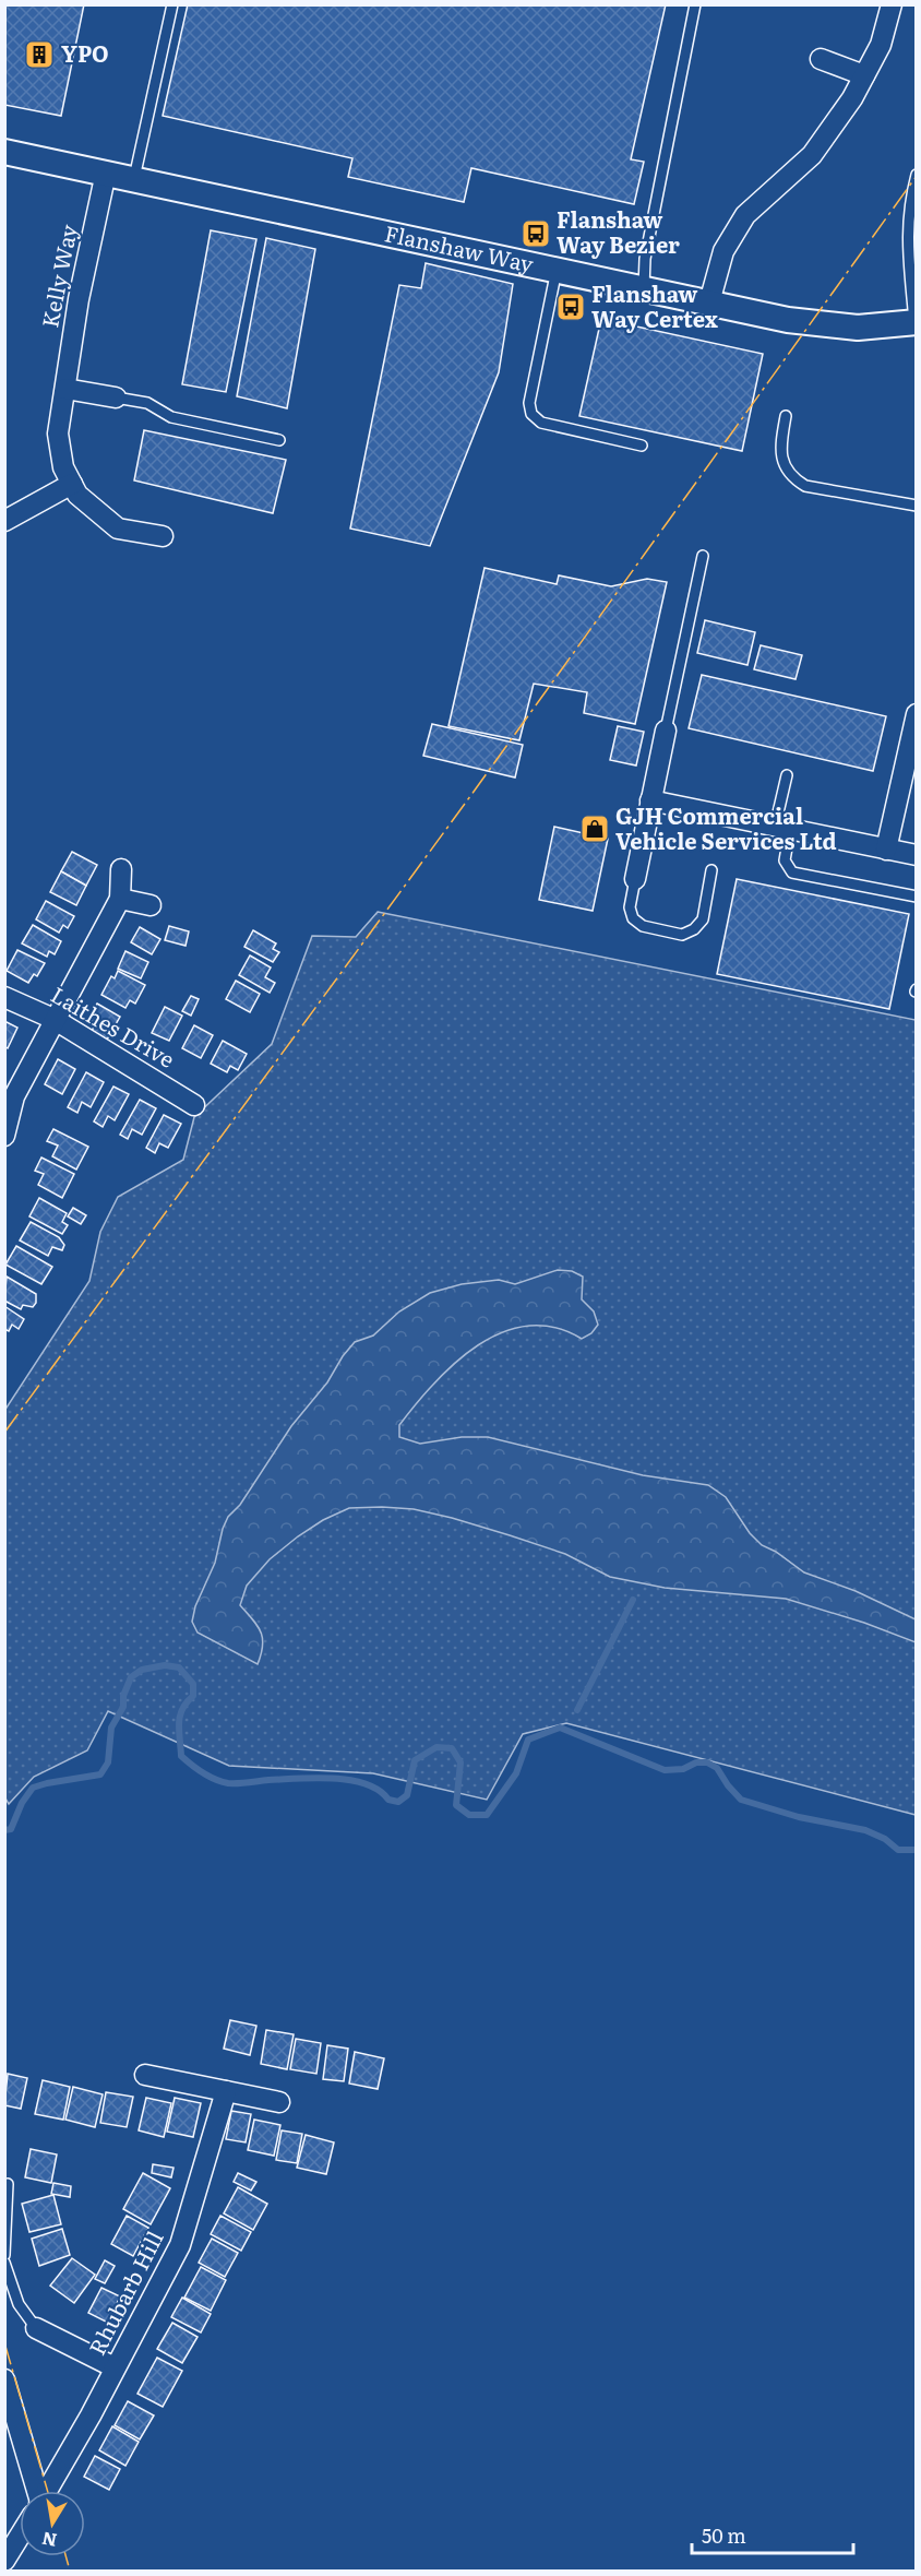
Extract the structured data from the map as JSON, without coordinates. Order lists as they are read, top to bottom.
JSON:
{
  "streets": {
    "street": [
      "Flanshaw Way",
      "Kelly Way",
      "Laithes Drive",
      "Rhubarb Hill"
    ]
  },
  "crossings": [
    ["Flanshaw Way", "Kelly Way"]
  ],
  "places": {
    "building": ["YPO"],
    "bus stop": ["Flanshaw Way Bezier", "Flanshaw Way Certex"],
    "shop": ["GJH Commercial Vehicle Services Ltd"]
  },
  "scale_bar": "50 m",
  "north": "bottom"
}
